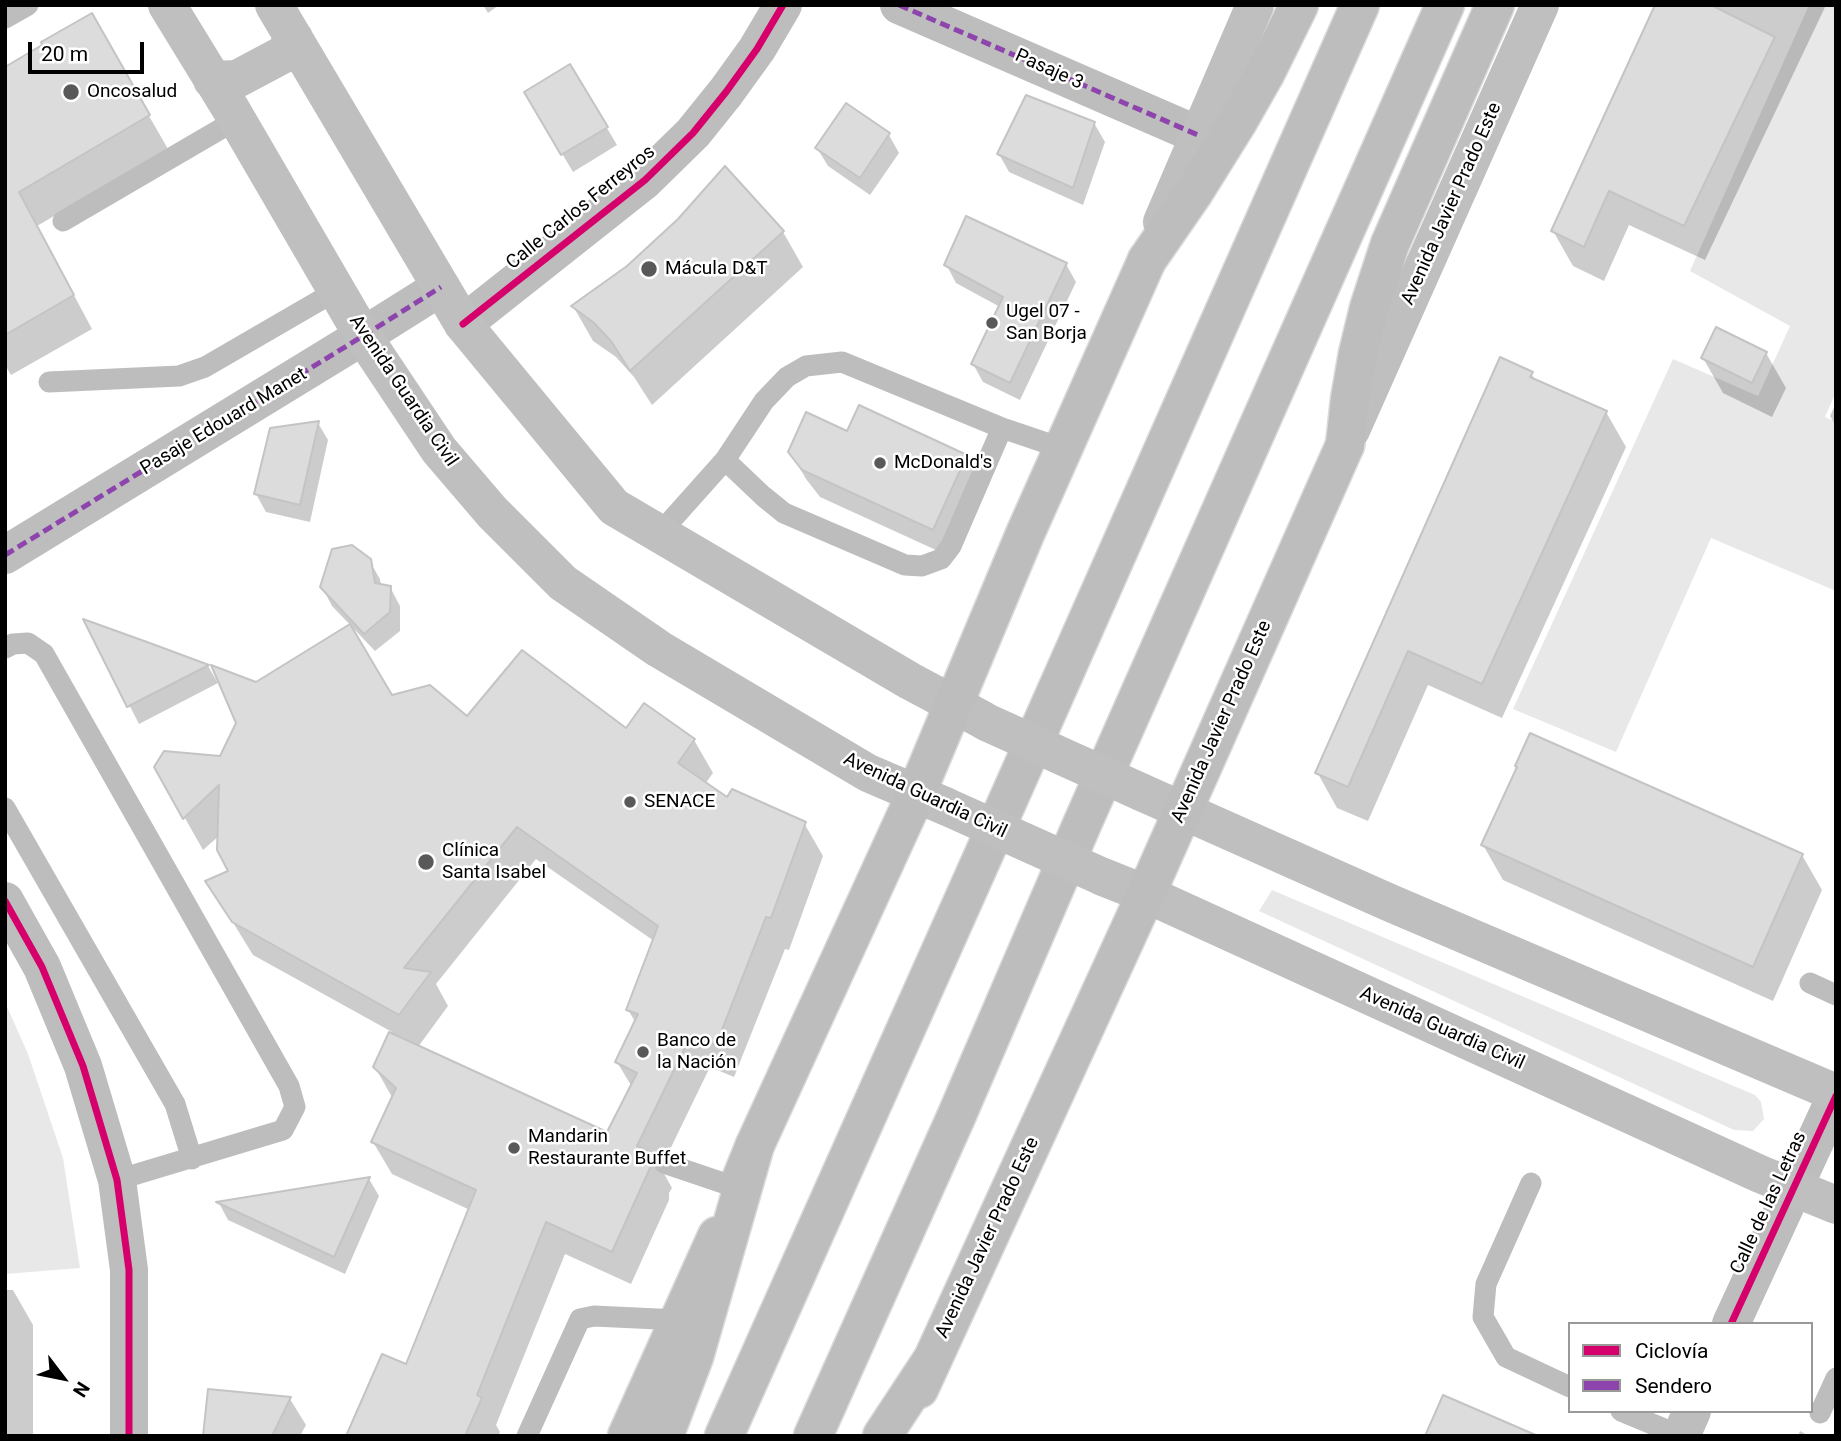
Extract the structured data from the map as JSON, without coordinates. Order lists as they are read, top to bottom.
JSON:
{
  "streets": {
    "main road": [
      "Pasaje 3",
      "Avenida Javier Prado Este",
      "Calle Carlos Ferreyros",
      "Avenida Guardia Civil",
      "Pasaje Edouard Manet",
      "Calle de las Letras"
    ]
  },
  "crossings": [
    ["Avenida Javier Prado Este", "Avenida Guardia Civil"],
    ["Avenida Guardia Civil", "Pasaje Edouard Manet"],
    ["Avenida Guardia Civil", "Calle de las Letras"]
  ],
  "places": [
    "Oncosalud",
    "Mácula D&T",
    "Ugel 07 - San Borja",
    "McDonald's",
    "SENACE",
    "Clínica Santa Isabel",
    "Banco de la Nación",
    "Mandarin Restaurante Buffet"
  ],
  "legend": ["Ciclovía", "Sendero"],
  "scale_bar": "20 m",
  "north": "bottom right"
}
